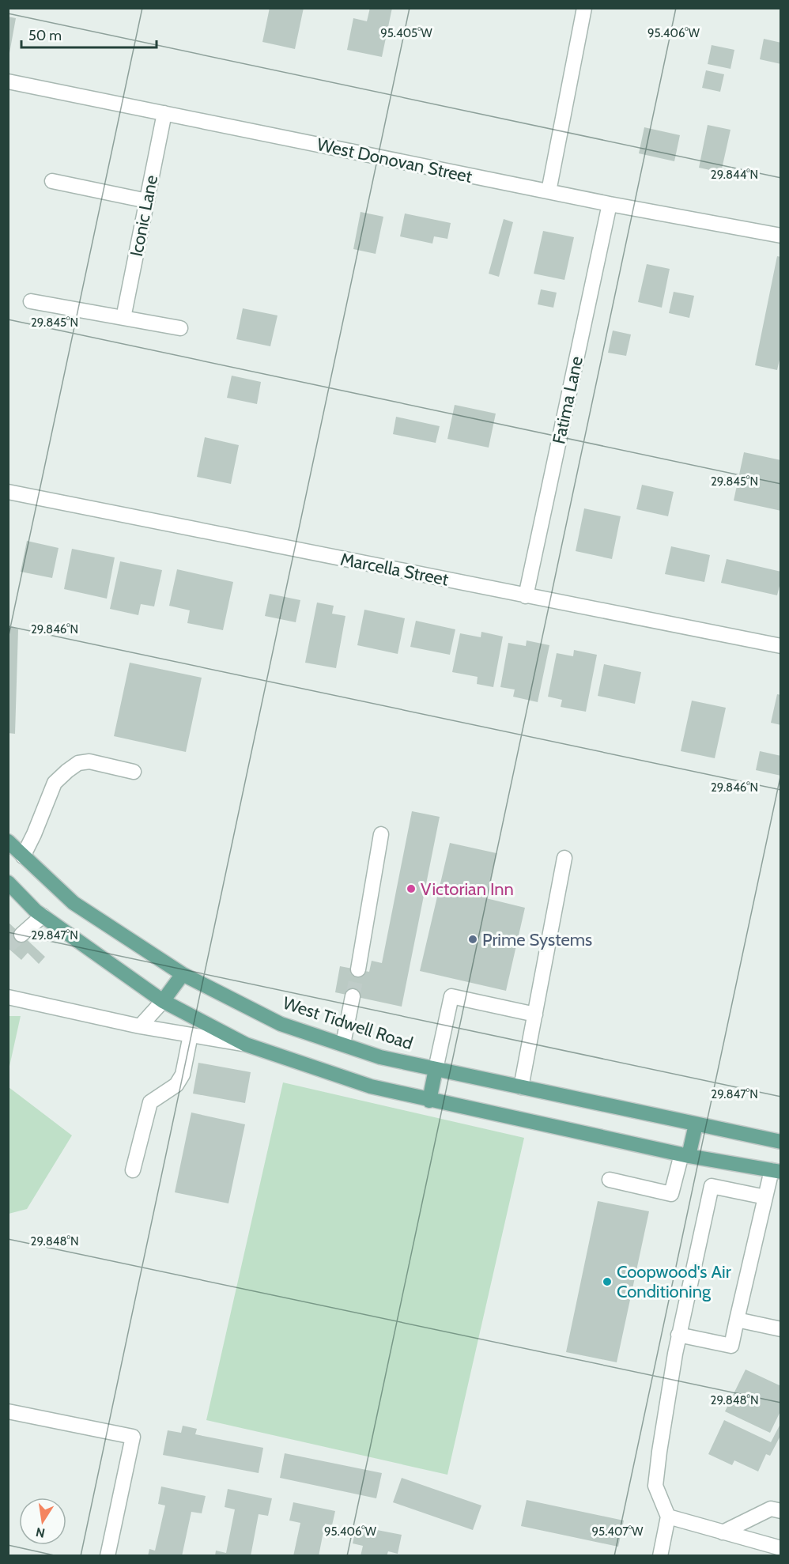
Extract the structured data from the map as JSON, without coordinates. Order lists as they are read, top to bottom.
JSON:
{
  "streets": {
    "main road": ["West Tidwell Road"],
    "street": [
      "West Donovan Street",
      "Iconic Lane",
      "Fatima Lane",
      "Marcella Street"
    ]
  },
  "crossings": [
    ["West Donovan Street", "Iconic Lane"],
    ["West Donovan Street", "Fatima Lane"],
    ["Fatima Lane", "Marcella Street"]
  ],
  "places": ["Victorian Inn", "Prime Systems", "Coopwood's Air Conditioning"],
  "scale_bar": "50 m",
  "north": "bottom",
  "coordinates": [
    "95.405°W",
    "95.406°W",
    "29.844°N",
    "29.845°N",
    "29.846°N",
    "29.847°N",
    "29.848°N",
    "95.407°W"
  ]
}
